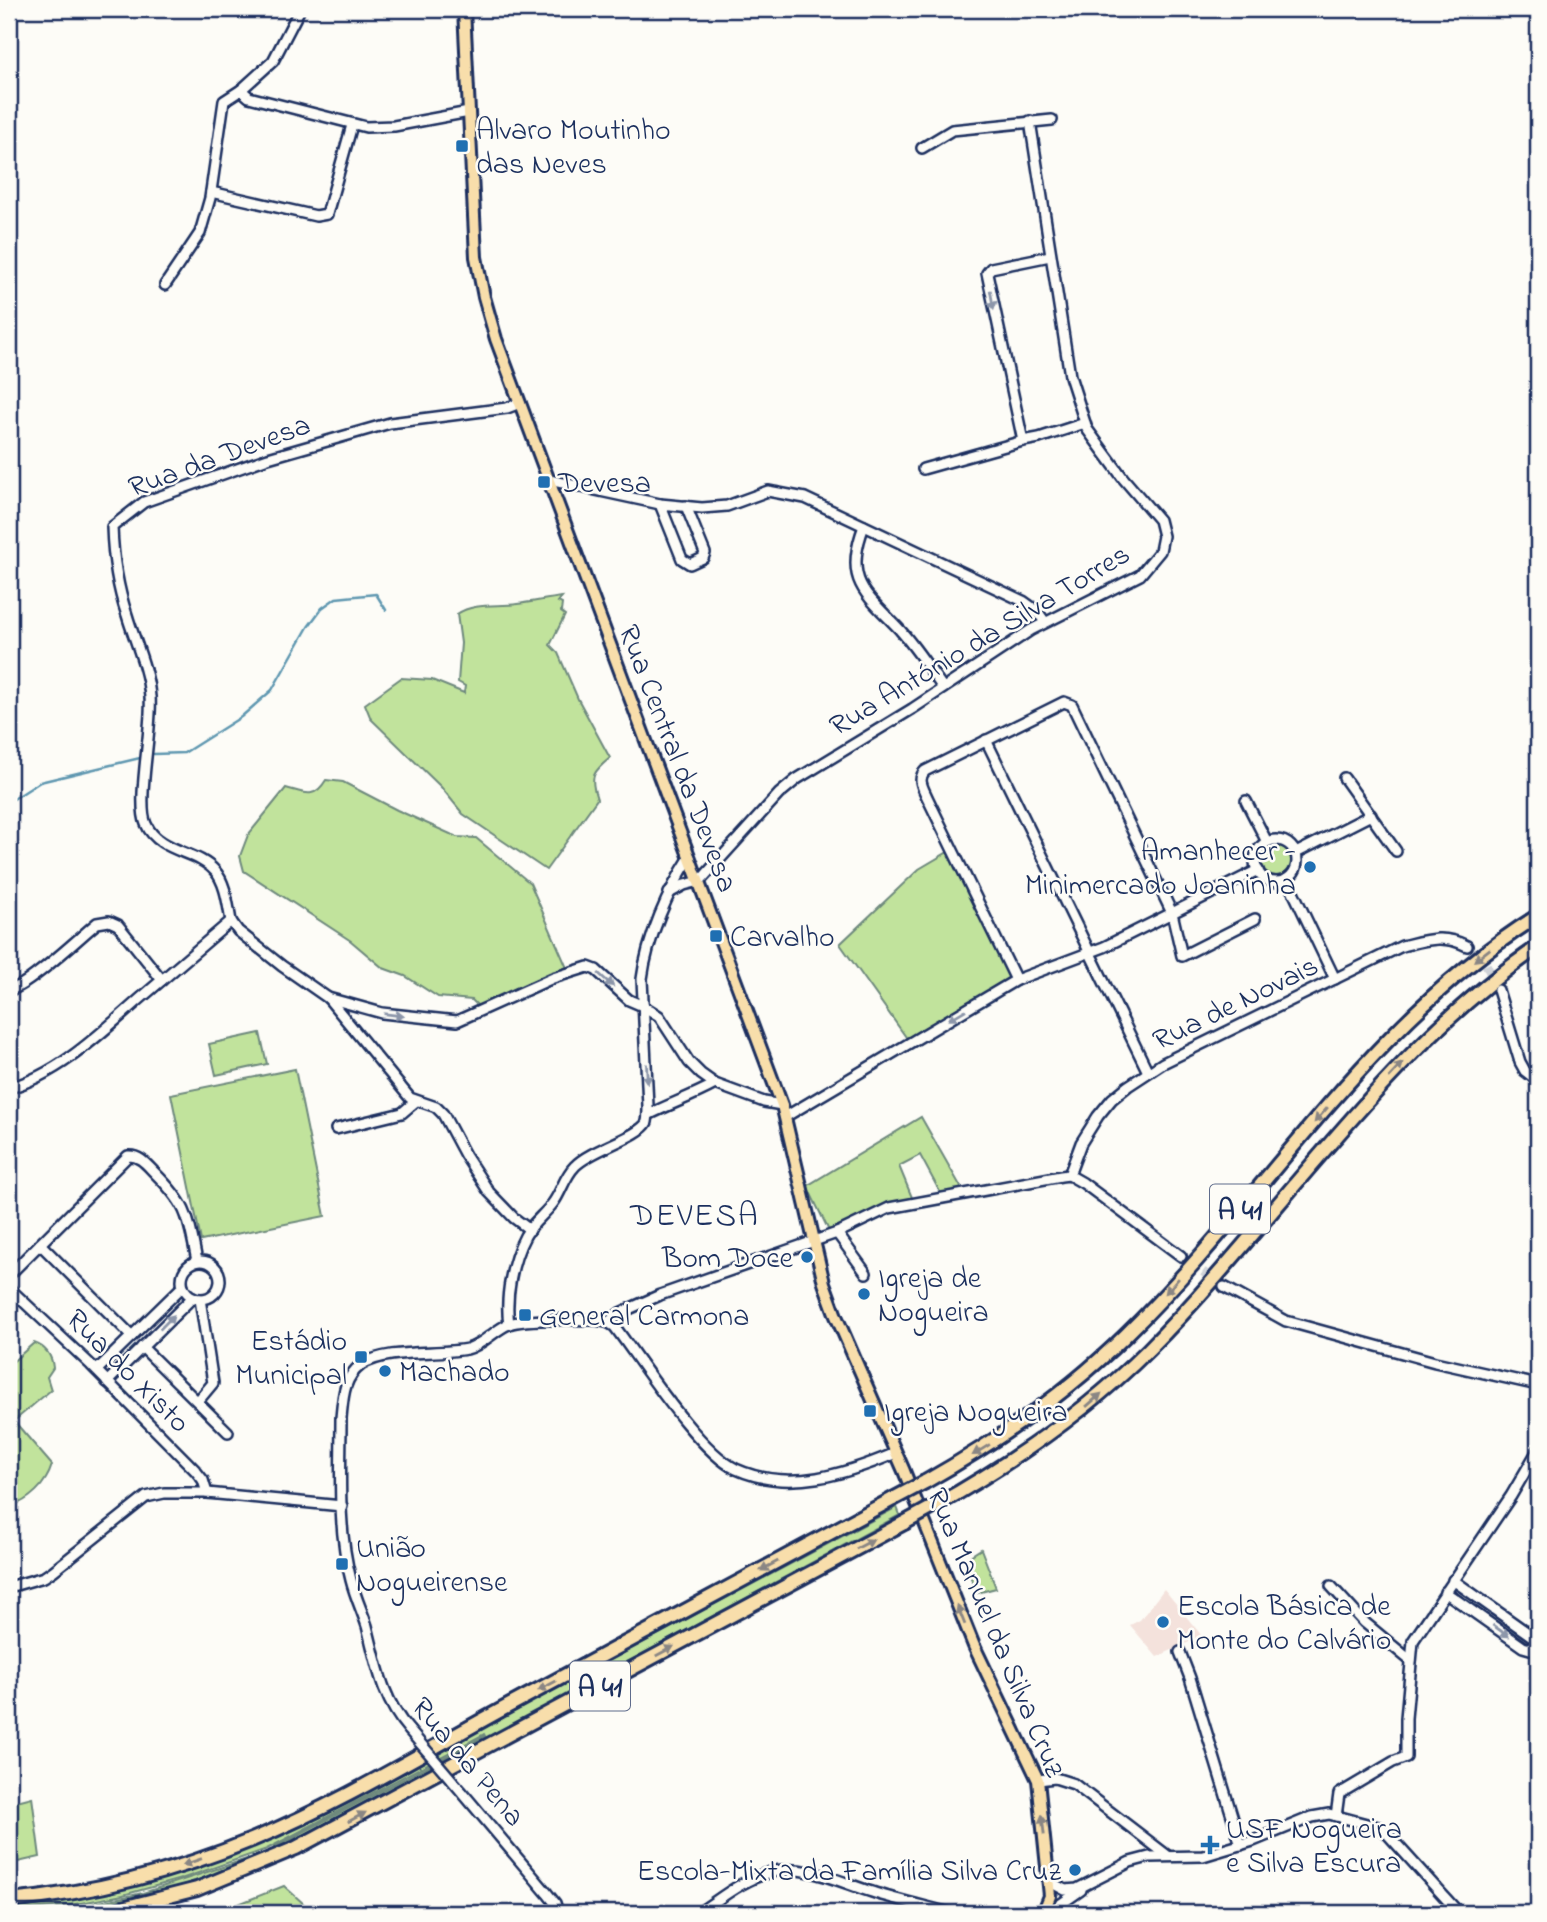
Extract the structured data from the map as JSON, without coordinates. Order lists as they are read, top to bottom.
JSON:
{
  "streets": {
    "highway": ["A 41"],
    "main road": ["Rua Central da Devesa", "Rua Manuel da Silva Cruz"],
    "street": [
      "Rua da Devesa",
      "Rua António da Silva Torres",
      "Rua de Novais",
      "Rua do Xisto",
      "Rua da Pena"
    ]
  },
  "crossings": [
    ["Rua da Devesa", "Rua Central da Devesa"],
    ["Rua António da Silva Torres", "Rua Central da Devesa"],
    ["Rua Central da Devesa", "Rua Manuel da Silva Cruz"]
  ],
  "one_way": ["Rua Manuel da Silva Cruz"],
  "districts": ["DEVESA"],
  "places": {
    "transit": [
      "Alvaro Moutinho das Neves",
      "Devesa",
      "Carvalho",
      "General Carmona",
      "Estádio Municipal",
      "Igreja Nogueira",
      "União Nogueirense"
    ],
    "other": [
      "Amanhecer - Minimercado Joaninha",
      "Bom Doce",
      "Igreja de Nogueira",
      "Machado",
      "Escola Básica de Monte do Calvário",
      "Escola-Mixta da Família Silva Cruz"
    ],
    "health": ["USF Nogueira e Silva Escura"]
  }
}
